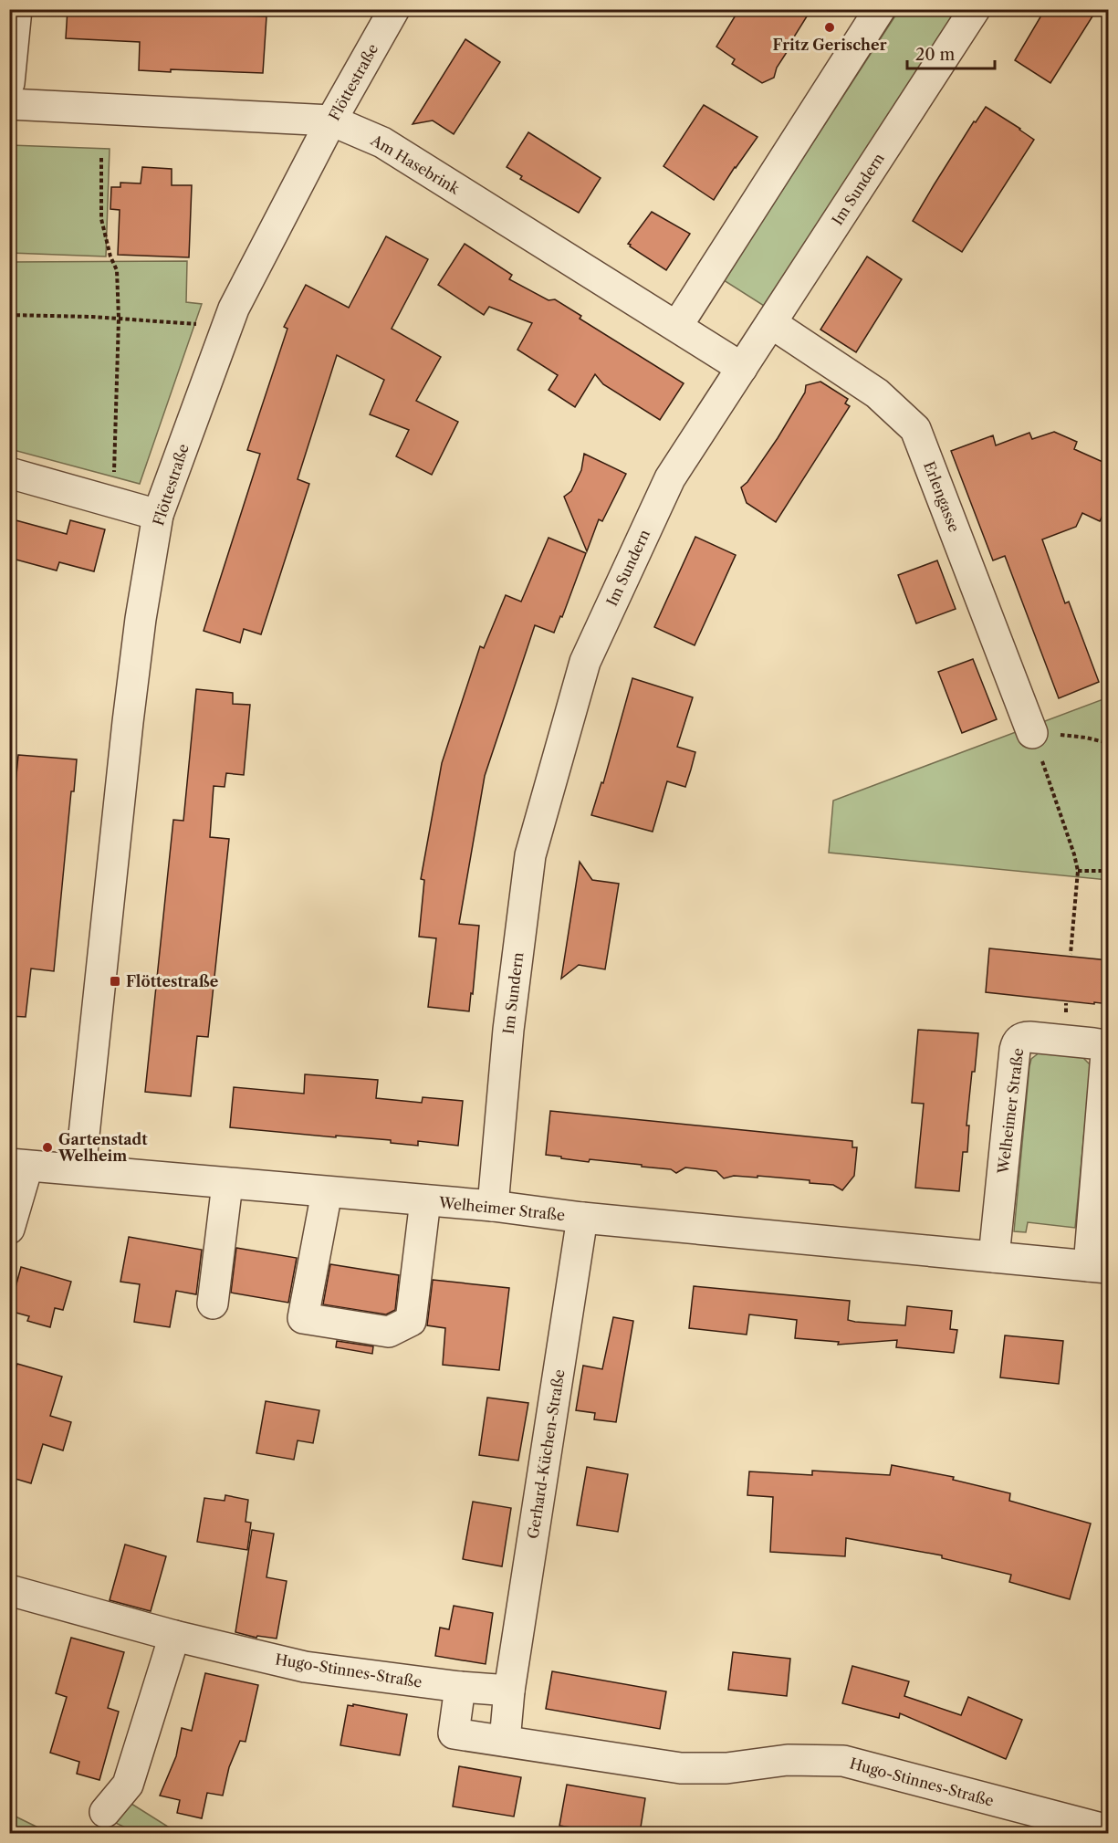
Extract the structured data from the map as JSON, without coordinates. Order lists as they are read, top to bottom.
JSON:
{
  "streets": {
    "street": [
      "Flöttestraße",
      "Am Hasebrink",
      "Im Sundern",
      "Erlengasse",
      "Welheimer Straße",
      "Gerhard-Küchen-Straße",
      "Hugo-Stinnes-Straße"
    ]
  },
  "crossings": [
    ["Flöttestraße", "Am Hasebrink"],
    ["Flöttestraße", "Welheimer Straße"],
    ["Am Hasebrink", "Im Sundern"],
    ["Im Sundern", "Erlengasse"],
    ["Im Sundern", "Welheimer Straße"],
    ["Welheimer Straße", "Gerhard-Küchen-Straße"],
    ["Gerhard-Küchen-Straße", "Hugo-Stinnes-Straße"]
  ],
  "places": {
    "other": ["Fritz Gerischer", "Gartenstadt Welheim"],
    "transit": ["Flöttestraße"]
  },
  "scale_bar": "20 m"
}
